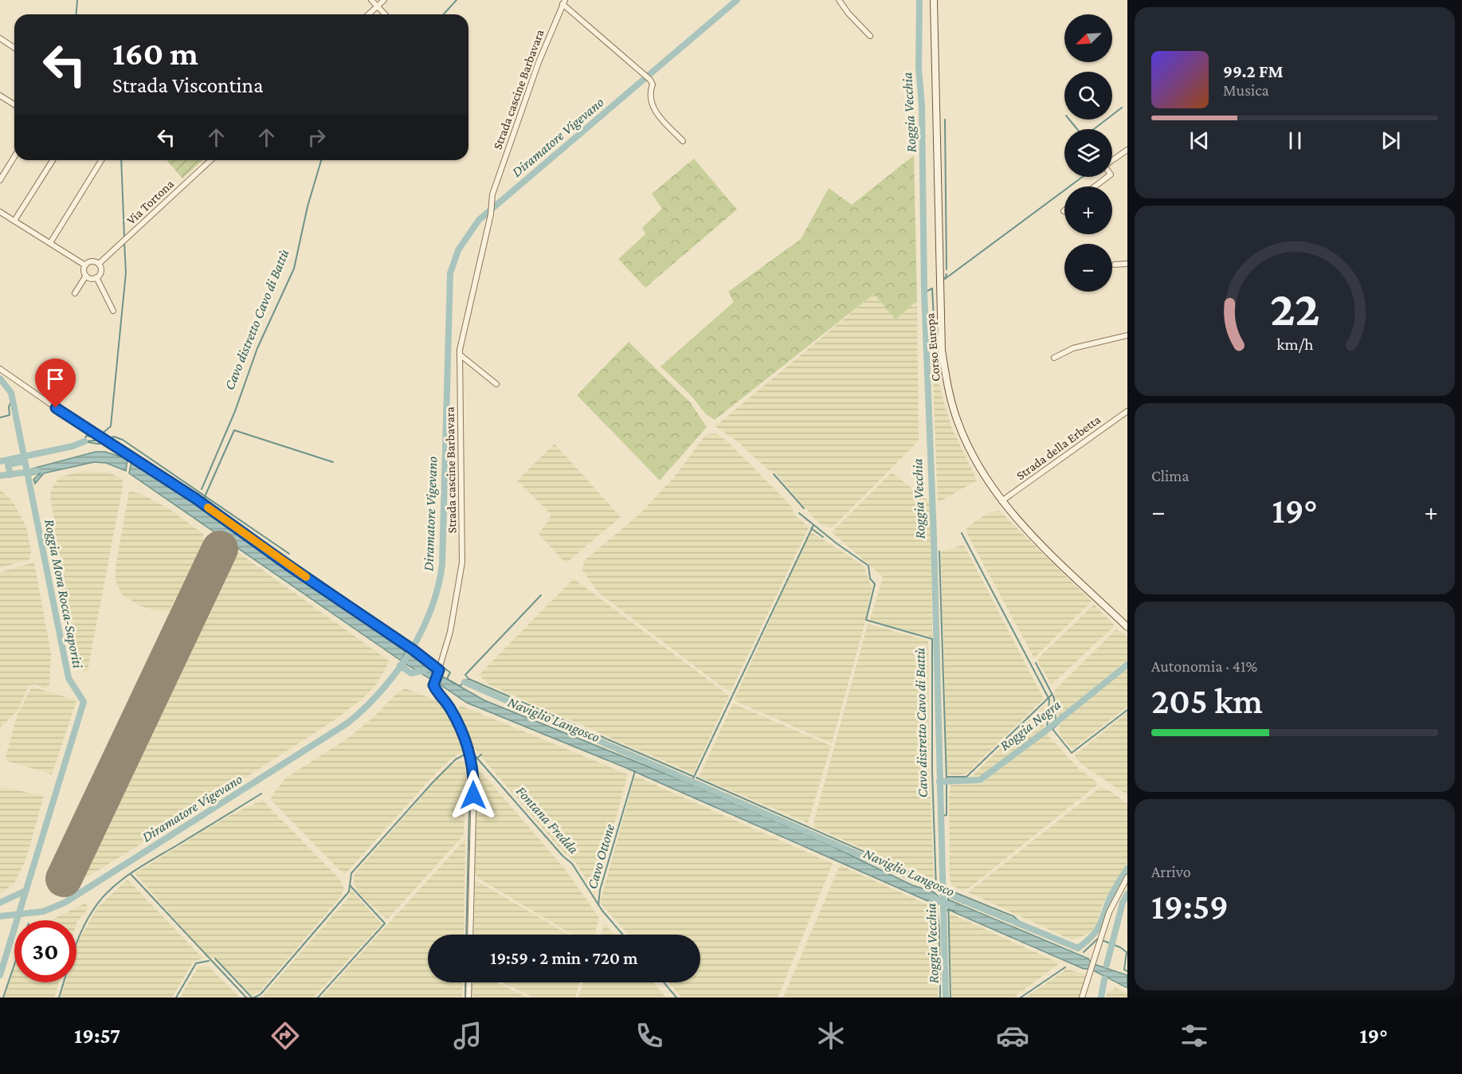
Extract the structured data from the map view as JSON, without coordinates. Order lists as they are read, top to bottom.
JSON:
{
  "streets": {
    "main road": ["Corso Europa"],
    "street": ["Strada cascine Barbavara", "Via Tortona", "Strada della Erbetta"]
  },
  "crossings": [
    ["Corso Europa", "Strada della Erbetta"]
  ],
  "water": [
    "Roggia Vecchia",
    "Diramatore Vigevano",
    "Cavo distretto Cavo di Battù",
    "Roggia Mora Rocca-Saporiti",
    "Naviglio Langosco",
    "Roggia Negra",
    "Fontana Fredda",
    "Cavo Ottone"
  ],
  "north": "bottom left",
  "page": {
    "map_buttons": ["+", "−"],
    "turn": ["160 m", "Strada Viscontina"],
    "song": ["99.2 FM", "Musica"],
    "tile": [
      "Clima",
      ["Autonomia · 41%", "205 km"],
      ["Arrivo", "19:59"]
    ],
    "heat": ["−", "19°", "+"],
    "limit": "30",
    "trip": "19:59 · 2 min · 720 m",
    "tabs": ["19:57", "19°"],
    "gauge": ["22", "km/h"]
  }
}
